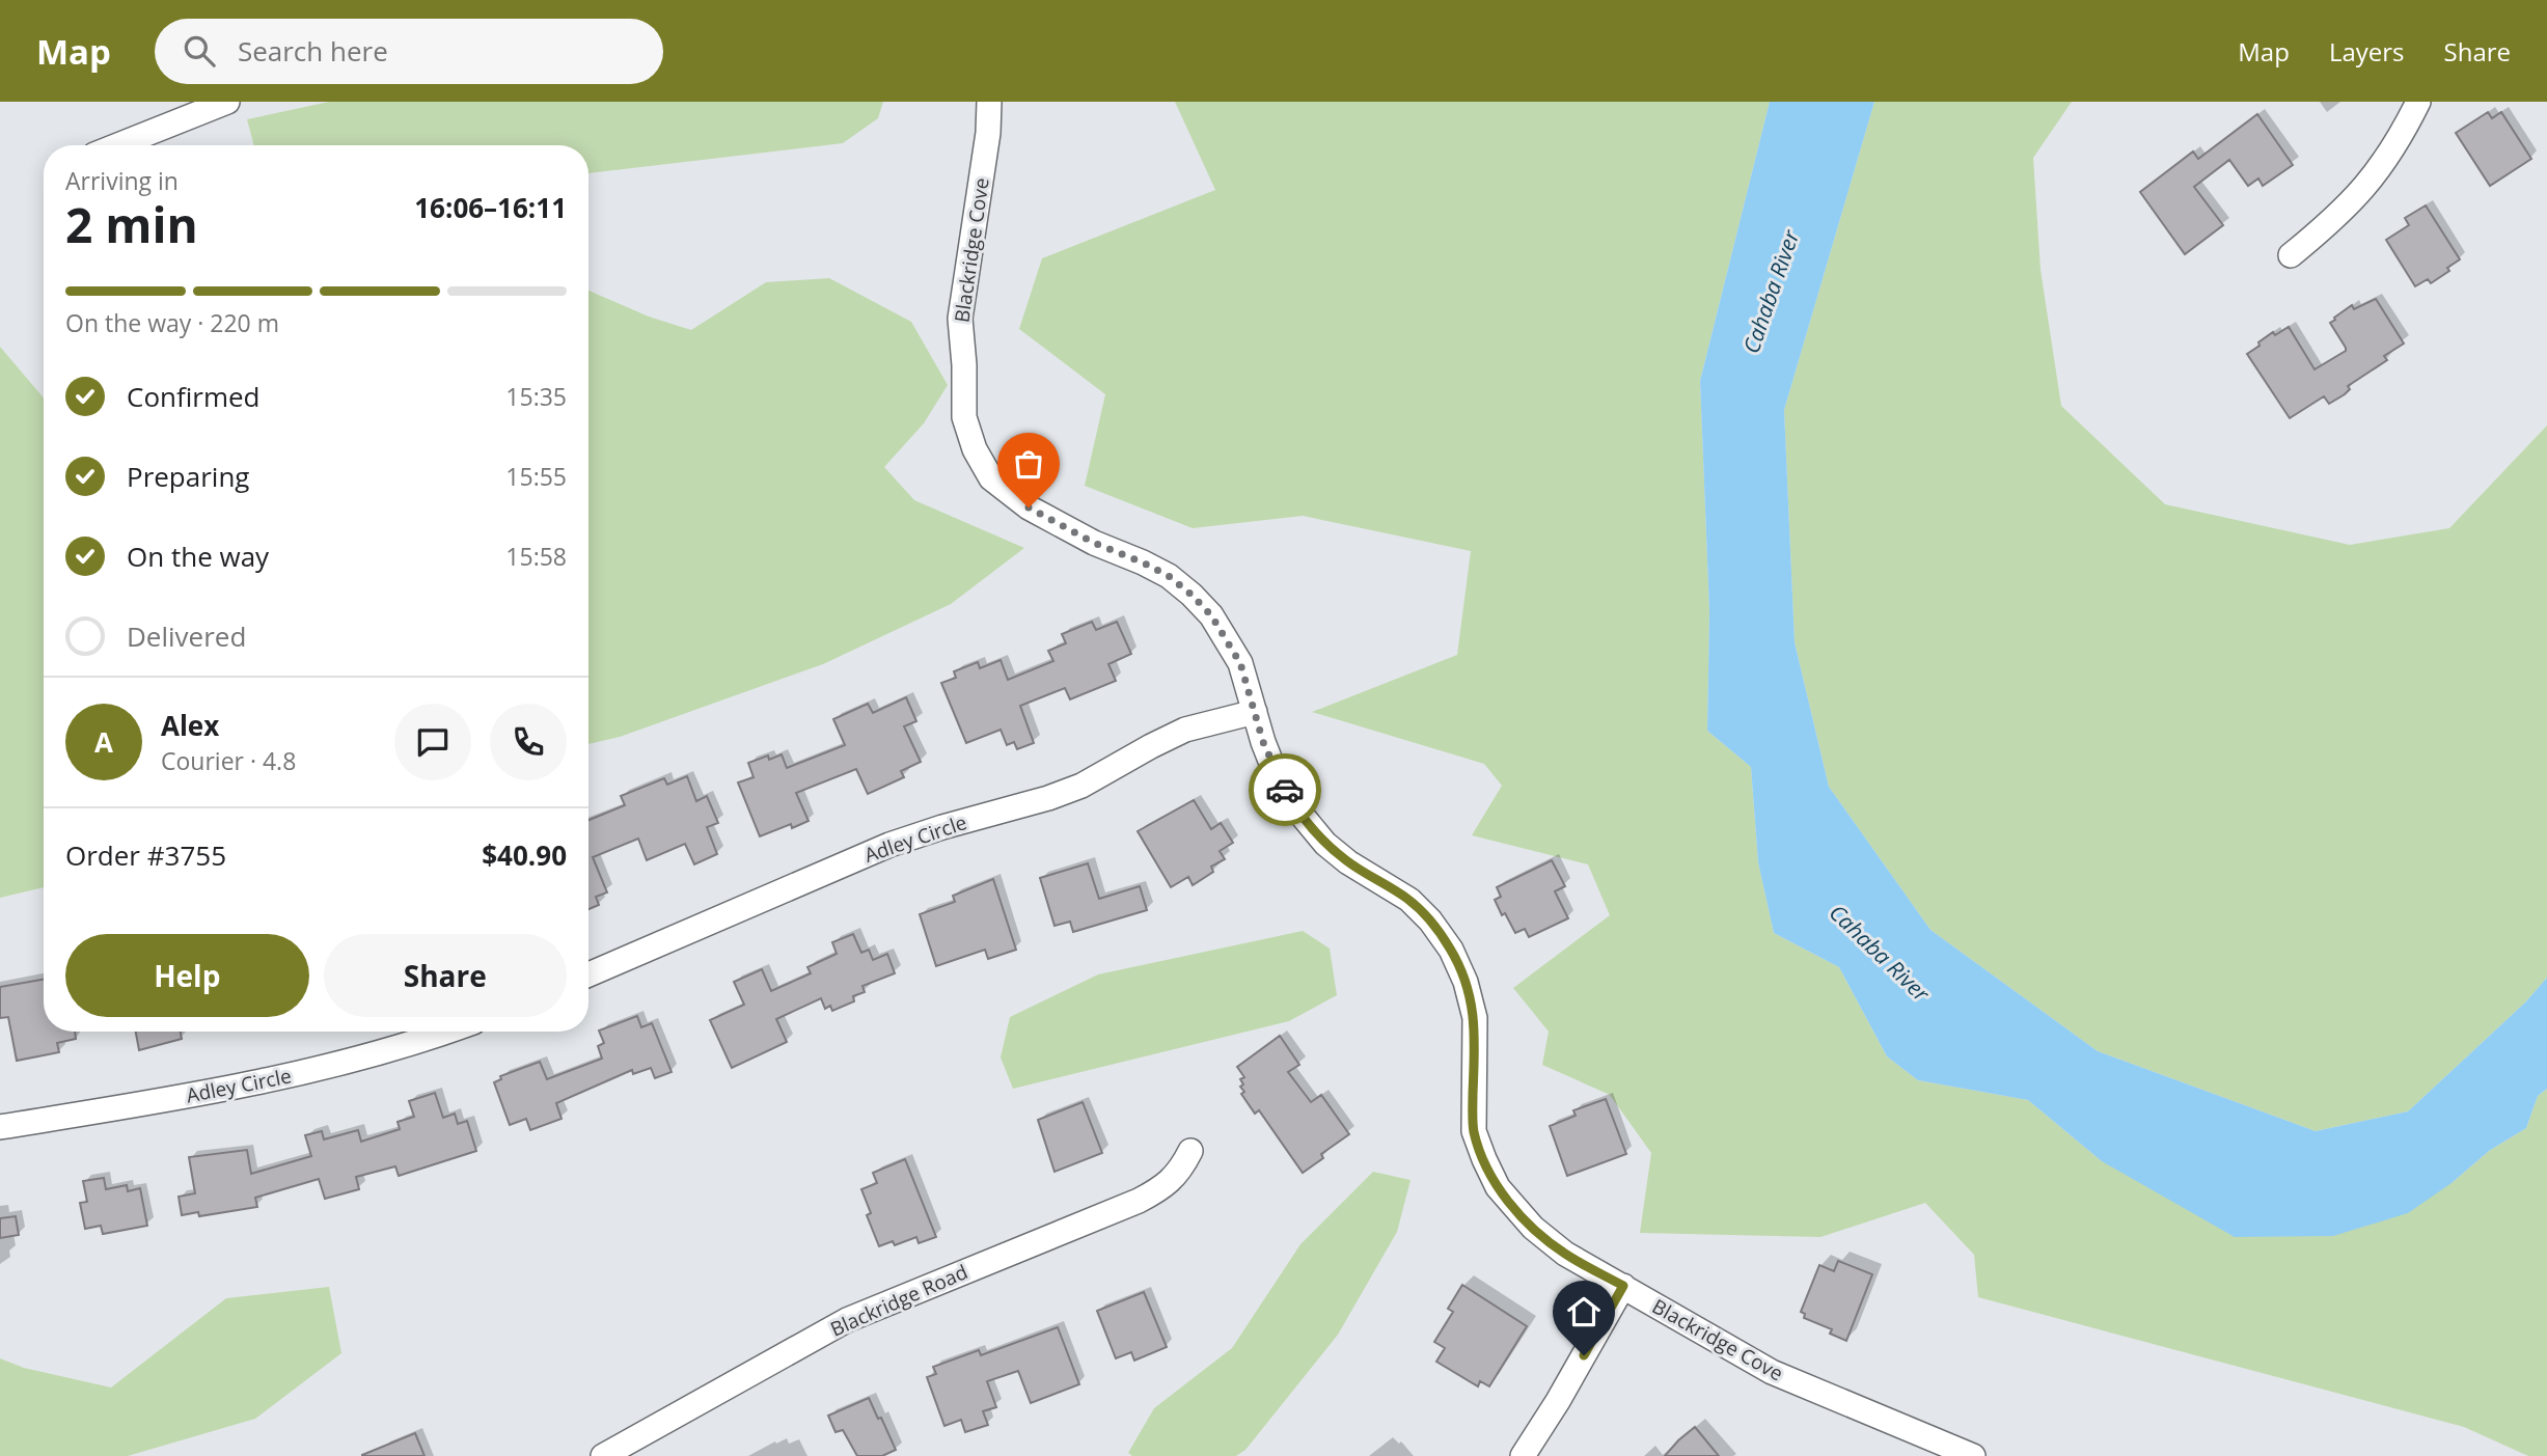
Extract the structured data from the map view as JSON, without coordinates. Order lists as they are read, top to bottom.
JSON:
{
  "streets": {
    "street": ["Blackridge Cove", "Adley Circle", "Blackridge Road"]
  },
  "crossings": [
    ["Blackridge Cove", "Adley Circle"]
  ],
  "water": ["Cahaba River"],
  "page": {
    "header": "Map",
    "search": "Search here",
    "nav": ["Map", "Layers", "Share"],
    "heading": ["2 min", "Arriving in", "16:06–16:11"],
    "panel": [
      "Alex",
      "Courier · 4.8",
      "Order #3755",
      "$40.90"
    ],
    "bar": "On the way · 220 m",
    "list": [
      ["Confirmed", "15:35"],
      ["Preparing", "15:55"],
      ["On the way", "15:58"],
      "Delivered"
    ],
    "round": "A",
    "buttons": ["Help", "Share"]
  }
}
